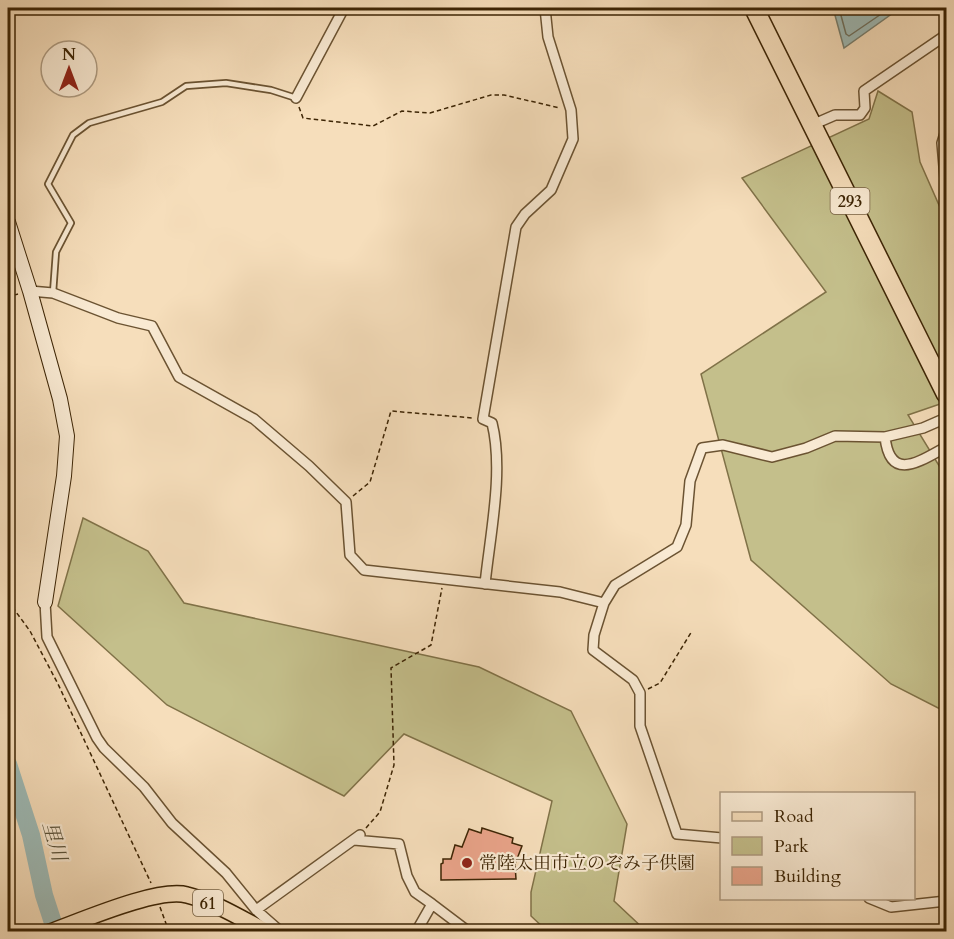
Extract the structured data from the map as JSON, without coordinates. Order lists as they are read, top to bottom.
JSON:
{
  "streets": {
    "highway": ["293"],
    "main road": ["61"]
  },
  "water": ["里川"],
  "places": ["常陸太田市立のぞみ子供園"],
  "legend": ["Road", "Park", "Building"],
  "north": "top"
}
